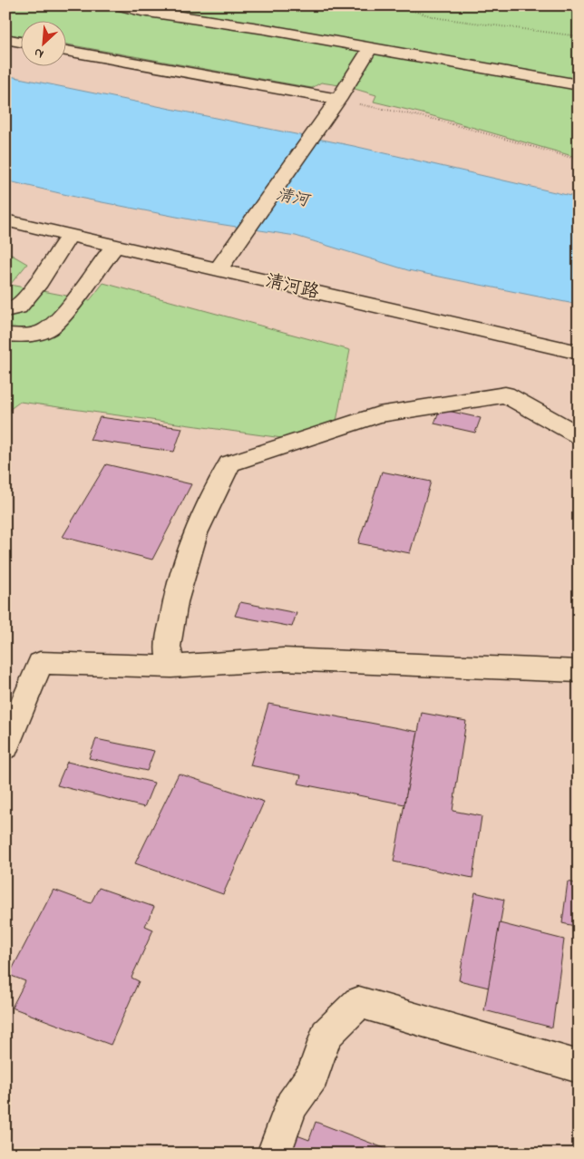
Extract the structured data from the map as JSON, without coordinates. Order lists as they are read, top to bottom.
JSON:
{
  "streets": {
    "street": ["清河路"]
  },
  "water": ["清河"],
  "north": "bottom left"
}
